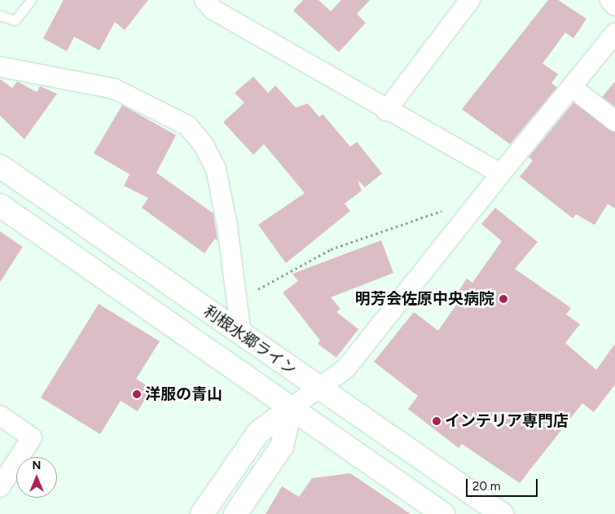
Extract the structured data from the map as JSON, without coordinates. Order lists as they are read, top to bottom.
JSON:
{
  "streets": {
    "main road": ["利根水郷ライン"]
  },
  "places": ["明芳会佐原中央病院", "洋服の青山", "インテリア専門店"],
  "scale_bar": "20 m",
  "north": "top"
}
